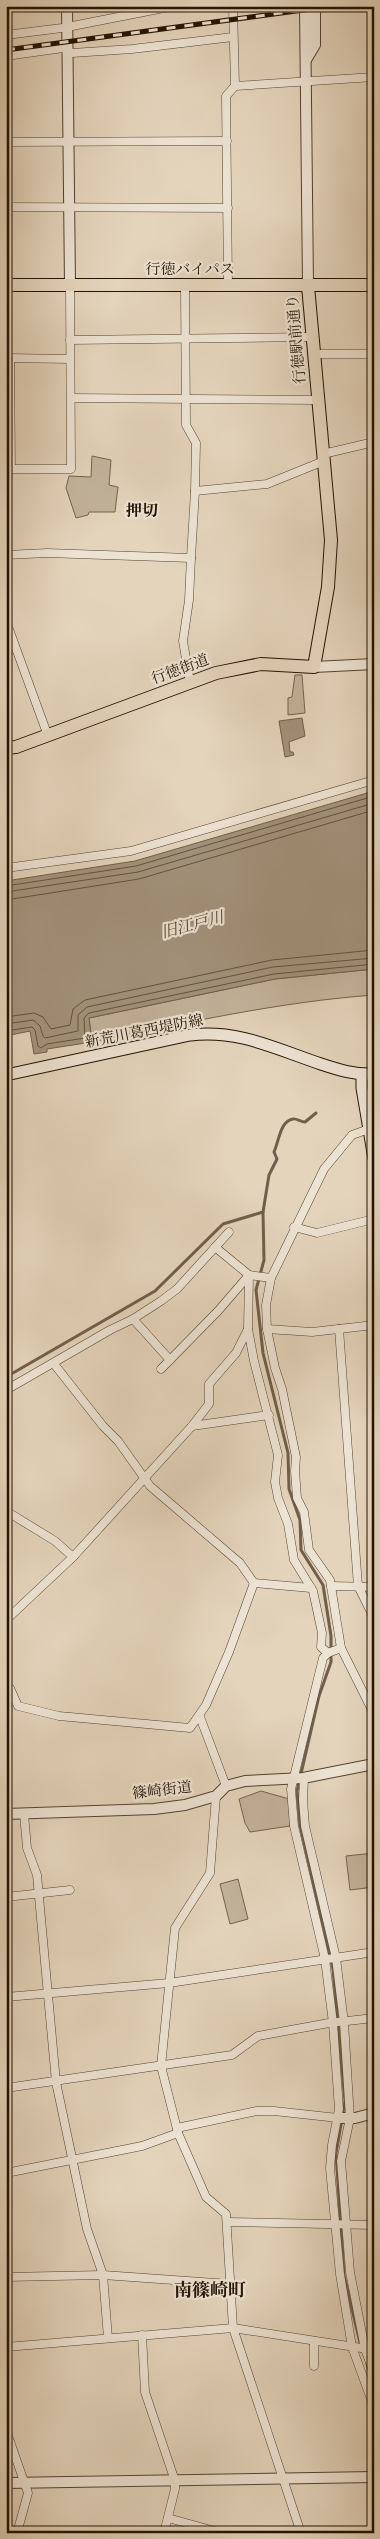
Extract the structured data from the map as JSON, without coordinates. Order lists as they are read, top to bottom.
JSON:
{
  "streets": {
    "main road": [
      "行徳バイパス",
      "行徳駅前通り",
      "行徳街道",
      "新荒川葛西堤防線"
    ],
    "street": ["篠崎街道"]
  },
  "crossings": [
    ["行徳バイパス", "行徳駅前通り"],
    ["行徳駅前通り", "行徳街道"]
  ],
  "districts": ["押切", "南篠崎町"],
  "water": ["旧江戸川"]
}
